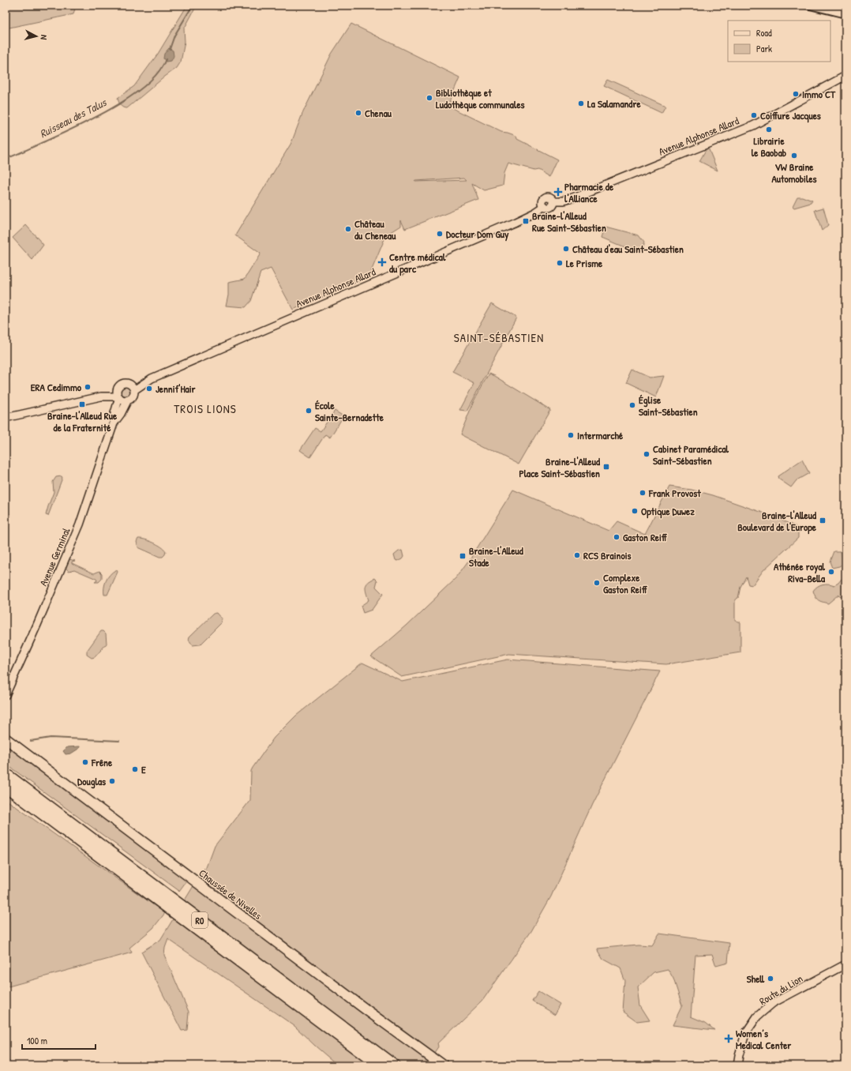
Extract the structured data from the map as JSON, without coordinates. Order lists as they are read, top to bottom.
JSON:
{
  "streets": {
    "highway": ["R0"],
    "main road": ["Chaussée de Nivelles"],
    "street": ["Avenue Alphonse Allard", "Avenue Germinal", "Route du Lion"]
  },
  "crossings": [
    ["Avenue Alphonse Allard", "Avenue Germinal"]
  ],
  "districts": ["SAINT-SÉBASTIEN", "TROIS LIONS"],
  "water": ["Ruisseau des Talus"],
  "places": {
    "other": [
      "Immo CT",
      "Bibliothèque et Ludothèque communales",
      "La Salamandre",
      "Chenau",
      "Coiffure Jacques",
      "Librairie le Baobab",
      "VW Braine Automobiles",
      "Château du Cheneau",
      "Docteur Dom Guy",
      "Château d'eau Saint-Sébastien",
      "Le Prisme",
      "ERA Cedimmo",
      "Jennif'Hair",
      "Église Saint-Sébastien",
      "École Sainte-Bernadette",
      "Intermarché",
      "Cabinet Paramédical Saint-Sébastien",
      "Frank Provost",
      "Optique Duwez",
      "Gaston Reiff",
      "RCS Brainois",
      "Athénée royal Riva-Bella",
      "Complexe Gaston Reiff",
      "Frêne",
      "E",
      "Douglas",
      "Shell"
    ],
    "health": ["Pharmacie de l'Alliance", "Centre médical du parc", "Women’s Medical Center"],
    "transit": [
      "Braine-l'Alleud Rue Saint-Sébastien",
      "Braine-l'Alleud Rue de la Fraternité",
      "Braine-l'Alleud Place Saint-Sébastien",
      "Braine-l'Alleud Boulevard de l'Europe",
      "Braine-l'Alleud Stade"
    ]
  },
  "legend": ["Road", "Park"],
  "scale_bar": "100 m",
  "north": "right"
}
